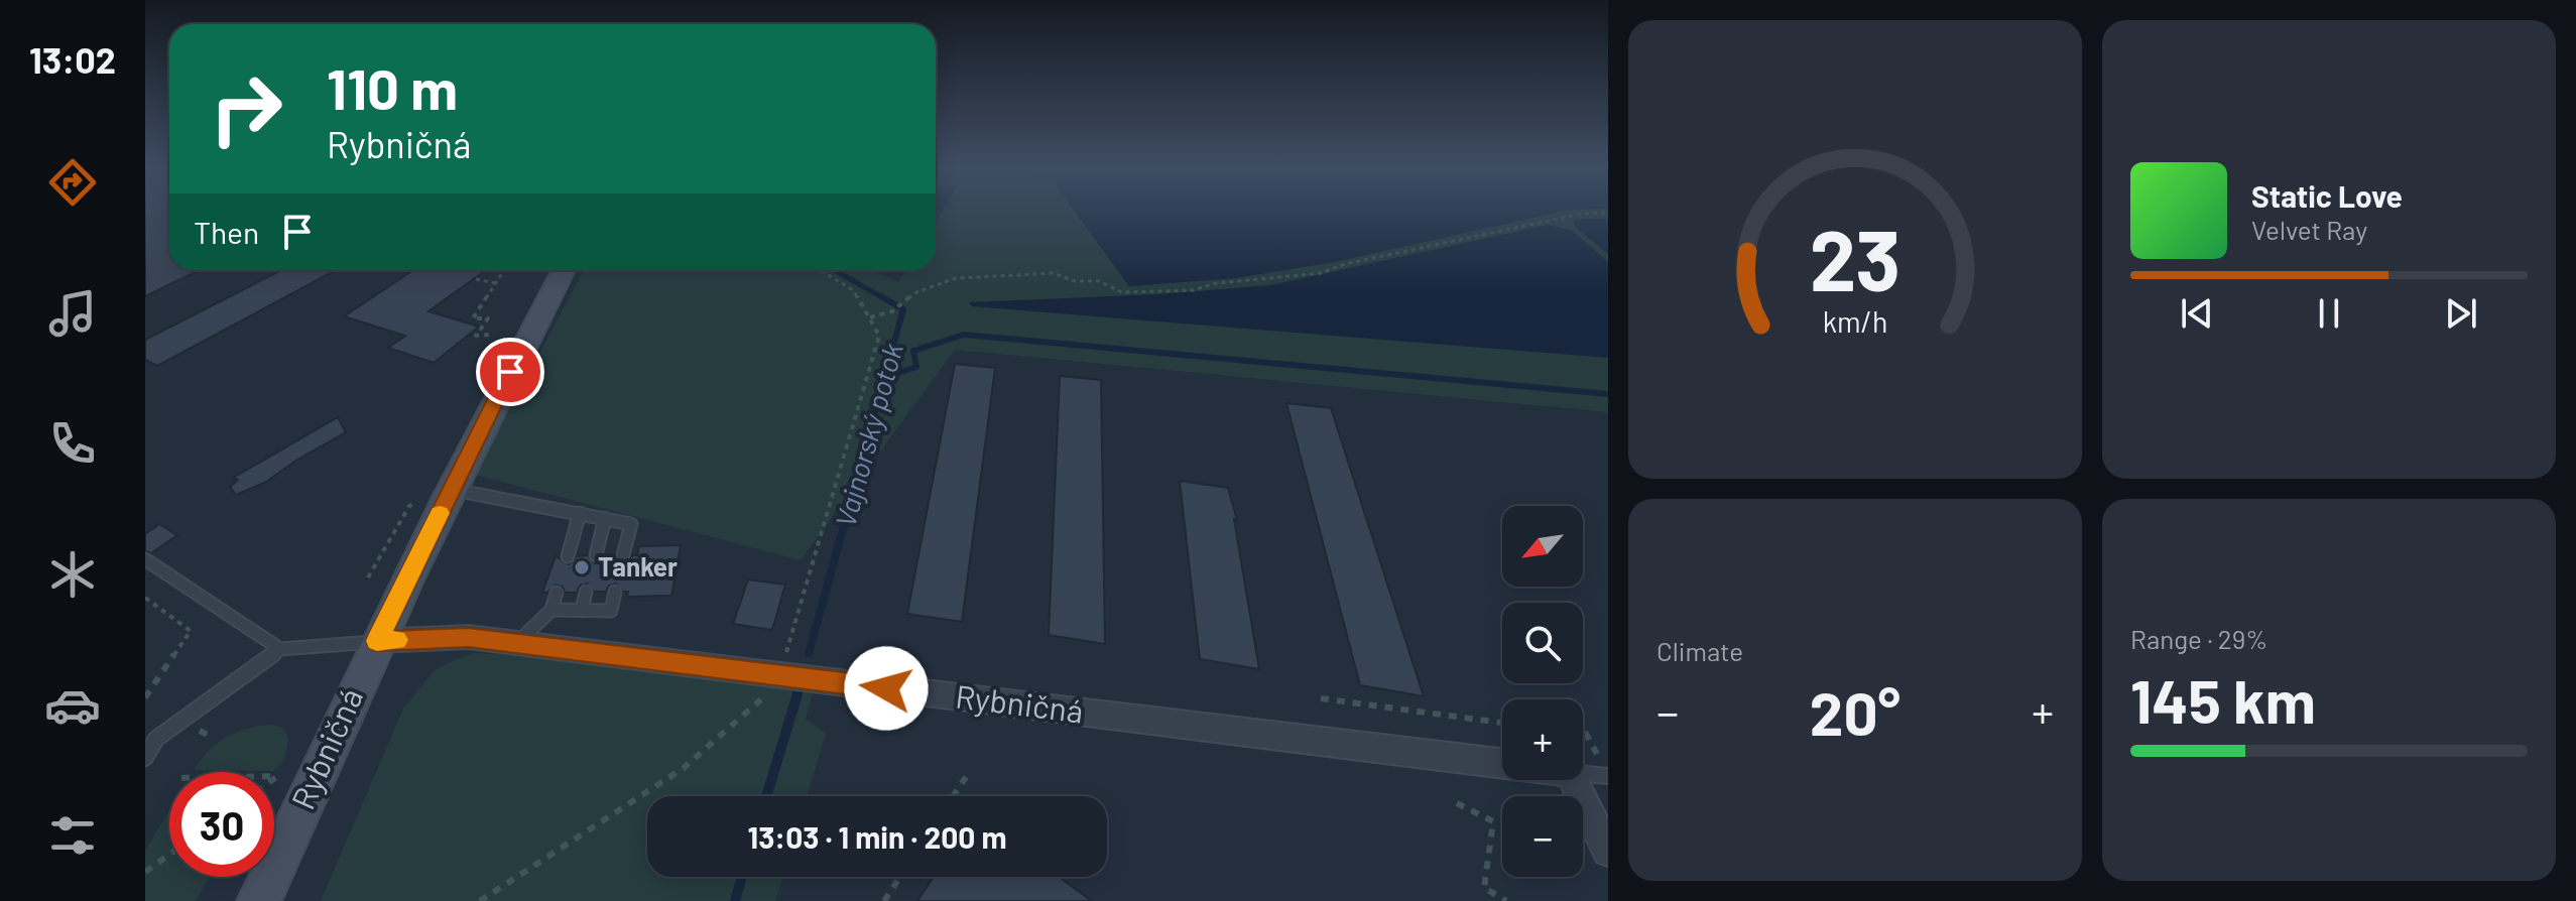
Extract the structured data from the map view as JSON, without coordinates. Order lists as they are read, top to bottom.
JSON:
{
  "streets": {
    "main road": ["Rybničná"]
  },
  "water": ["Vajnorský potok"],
  "places": ["Tanker"],
  "north": "bottom left",
  "page": {
    "tabs": "13:02",
    "turn": ["110 m", "Rybničná"],
    "song": ["Static Love", "Velvet Ray"],
    "then": "Then",
    "tile": [
      "Climate",
      ["Range · 29%", "145 km"]
    ],
    "map_buttons": ["+", "−"],
    "heat": ["−", "20°", "+"],
    "limit": "30",
    "trip": "13:03 · 1 min · 200 m",
    "gauge": ["23", "km/h"]
  }
}
